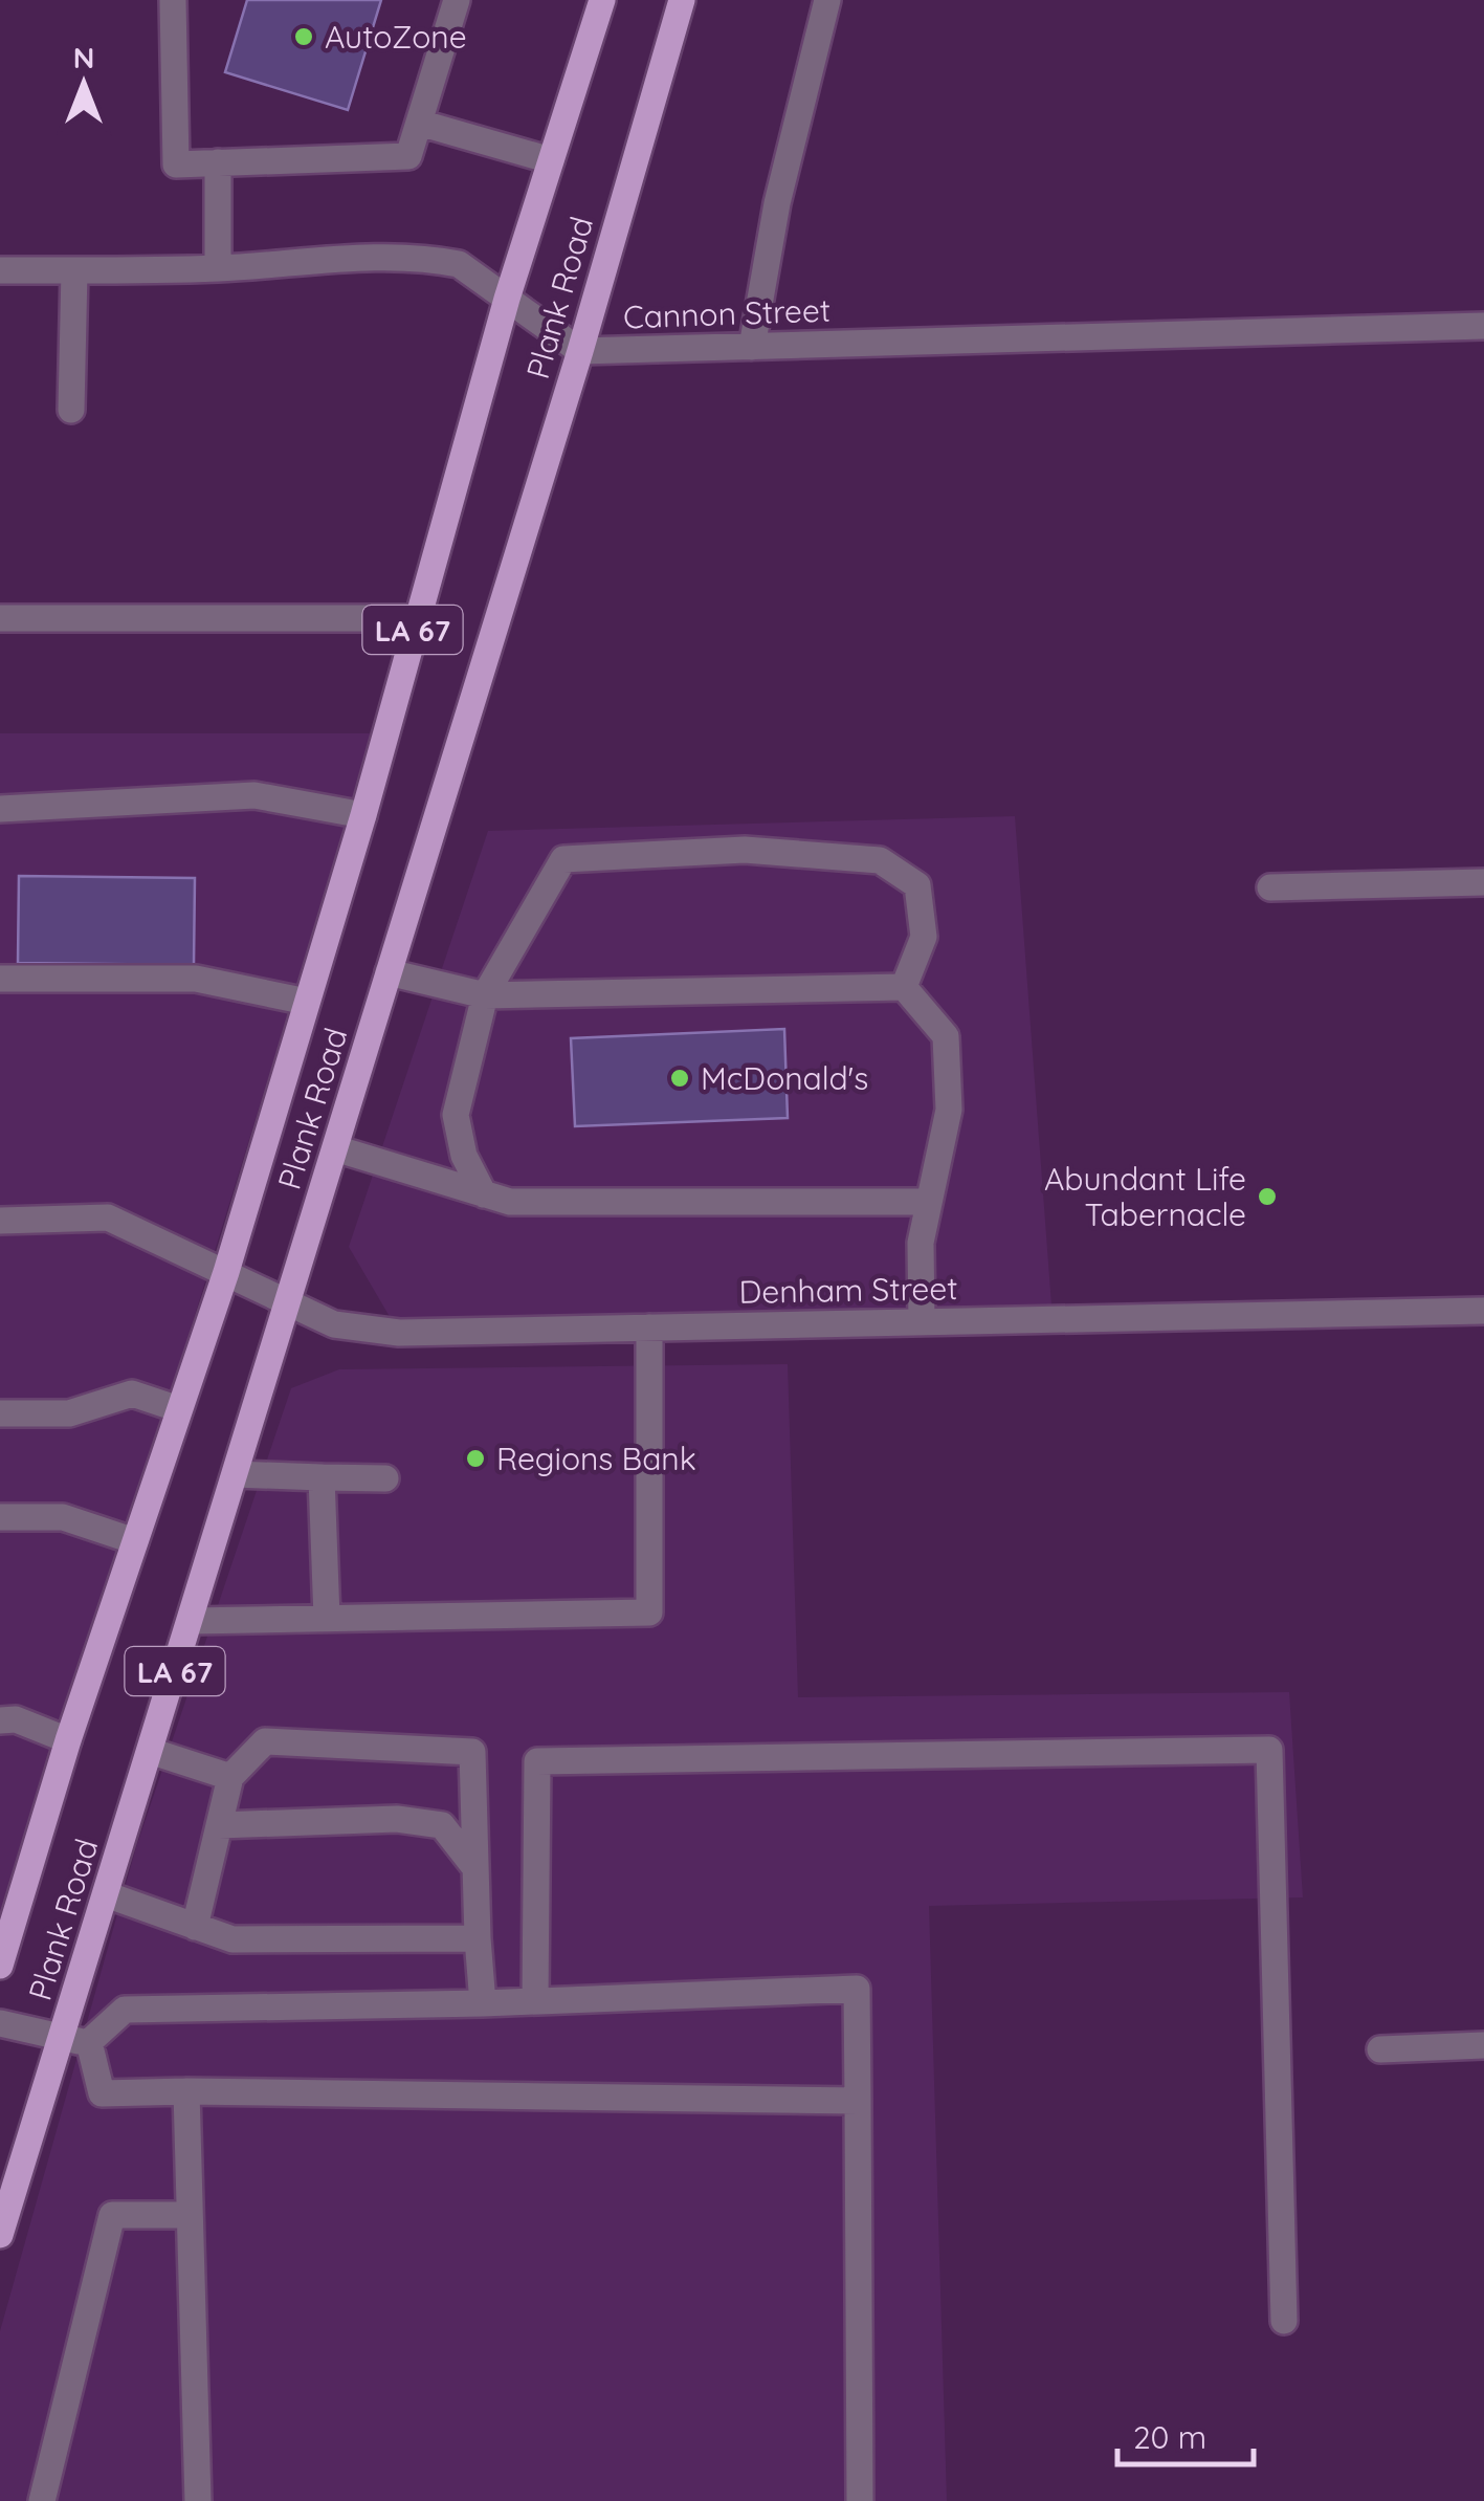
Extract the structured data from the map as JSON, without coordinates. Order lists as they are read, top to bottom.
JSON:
{
  "streets": {
    "main road": ["Plank Road", "LA 67"],
    "street": ["Cannon Street", "Denham Street"]
  },
  "crossings": [
    ["Plank Road", "Cannon Street"],
    ["Plank Road", "Denham Street"]
  ],
  "places": [
    "AutoZone",
    "McDonald's",
    "Abundant Life Tabernacle",
    "Regions Bank"
  ],
  "scale_bar": "20 m",
  "north": "top"
}
